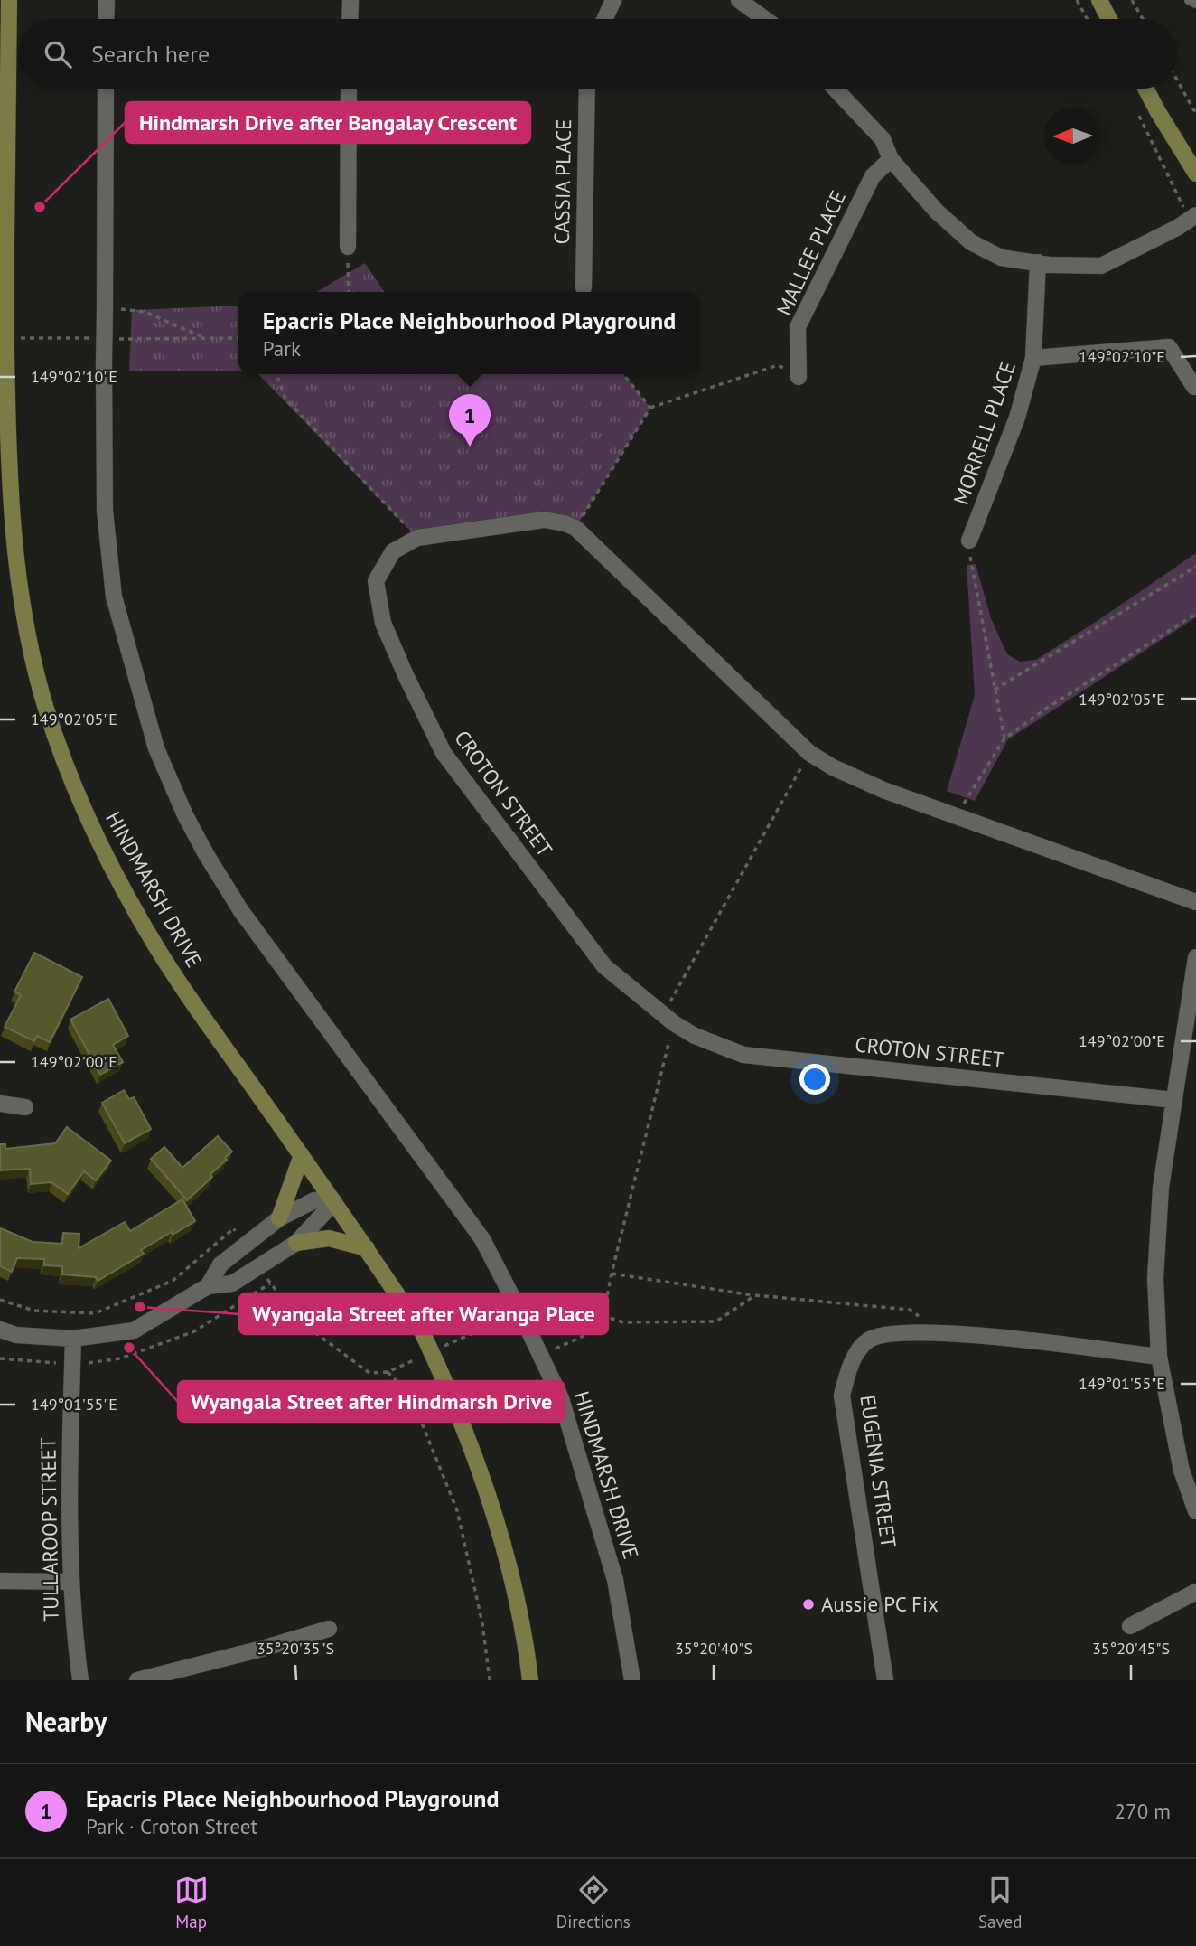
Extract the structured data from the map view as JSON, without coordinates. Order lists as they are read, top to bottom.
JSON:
{
  "streets": {
    "main road": ["HINDMARSH DRIVE"],
    "street": [
      "CASSIA PLACE",
      "MALLEE PLACE",
      "MORRELL PLACE",
      "CROTON STREET",
      "EUGENIA STREET",
      "TULLAROOP STREET"
    ]
  },
  "places": [
    "Hindmarsh Drive after Bangalay Crescent",
    "Wyangala Street after Waranga Place",
    "Wyangala Street after Hindmarsh Drive",
    "Aussie PC Fix"
  ],
  "north": "left",
  "page": {
    "search": "Search here",
    "popup": ["Epacris Place Neighbourhood Playground", "Park"],
    "pins": "1",
    "heading": "Nearby",
    "list": [
      {
        "mark": "1",
        "name": "Epacris Place Neighbourhood Playground",
        "note": "Park · Croton Street",
        "value": "270 m"
      }
    ],
    "nav": ["Map", "Directions", "Saved"]
  },
  "coordinates": [
    "149°02'10\"E",
    "149°02'05\"E",
    "149°02'00\"E",
    "149°01'55\"E",
    "35°20'35\"S",
    "35°20'40\"S",
    "35°20'45\"S"
  ]
}
